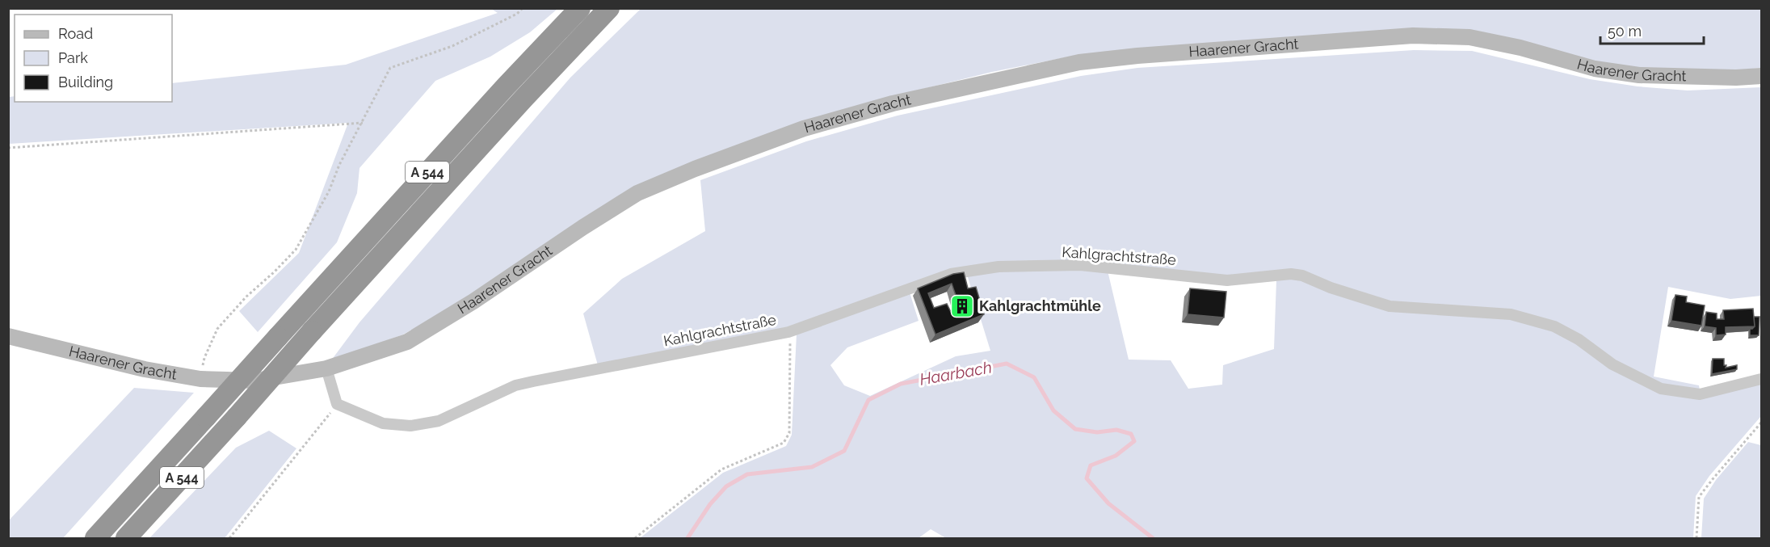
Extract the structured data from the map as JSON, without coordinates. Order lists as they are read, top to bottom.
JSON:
{
  "streets": {
    "highway": ["A 544"],
    "main road": ["Haarener Gracht"],
    "street": ["Kahlgrachtstraße"]
  },
  "water": ["Haarbach"],
  "places": {
    "building": ["Kahlgrachtmühle"]
  },
  "legend": ["Road", "Park", "Building"],
  "scale_bar": "50 m"
}
